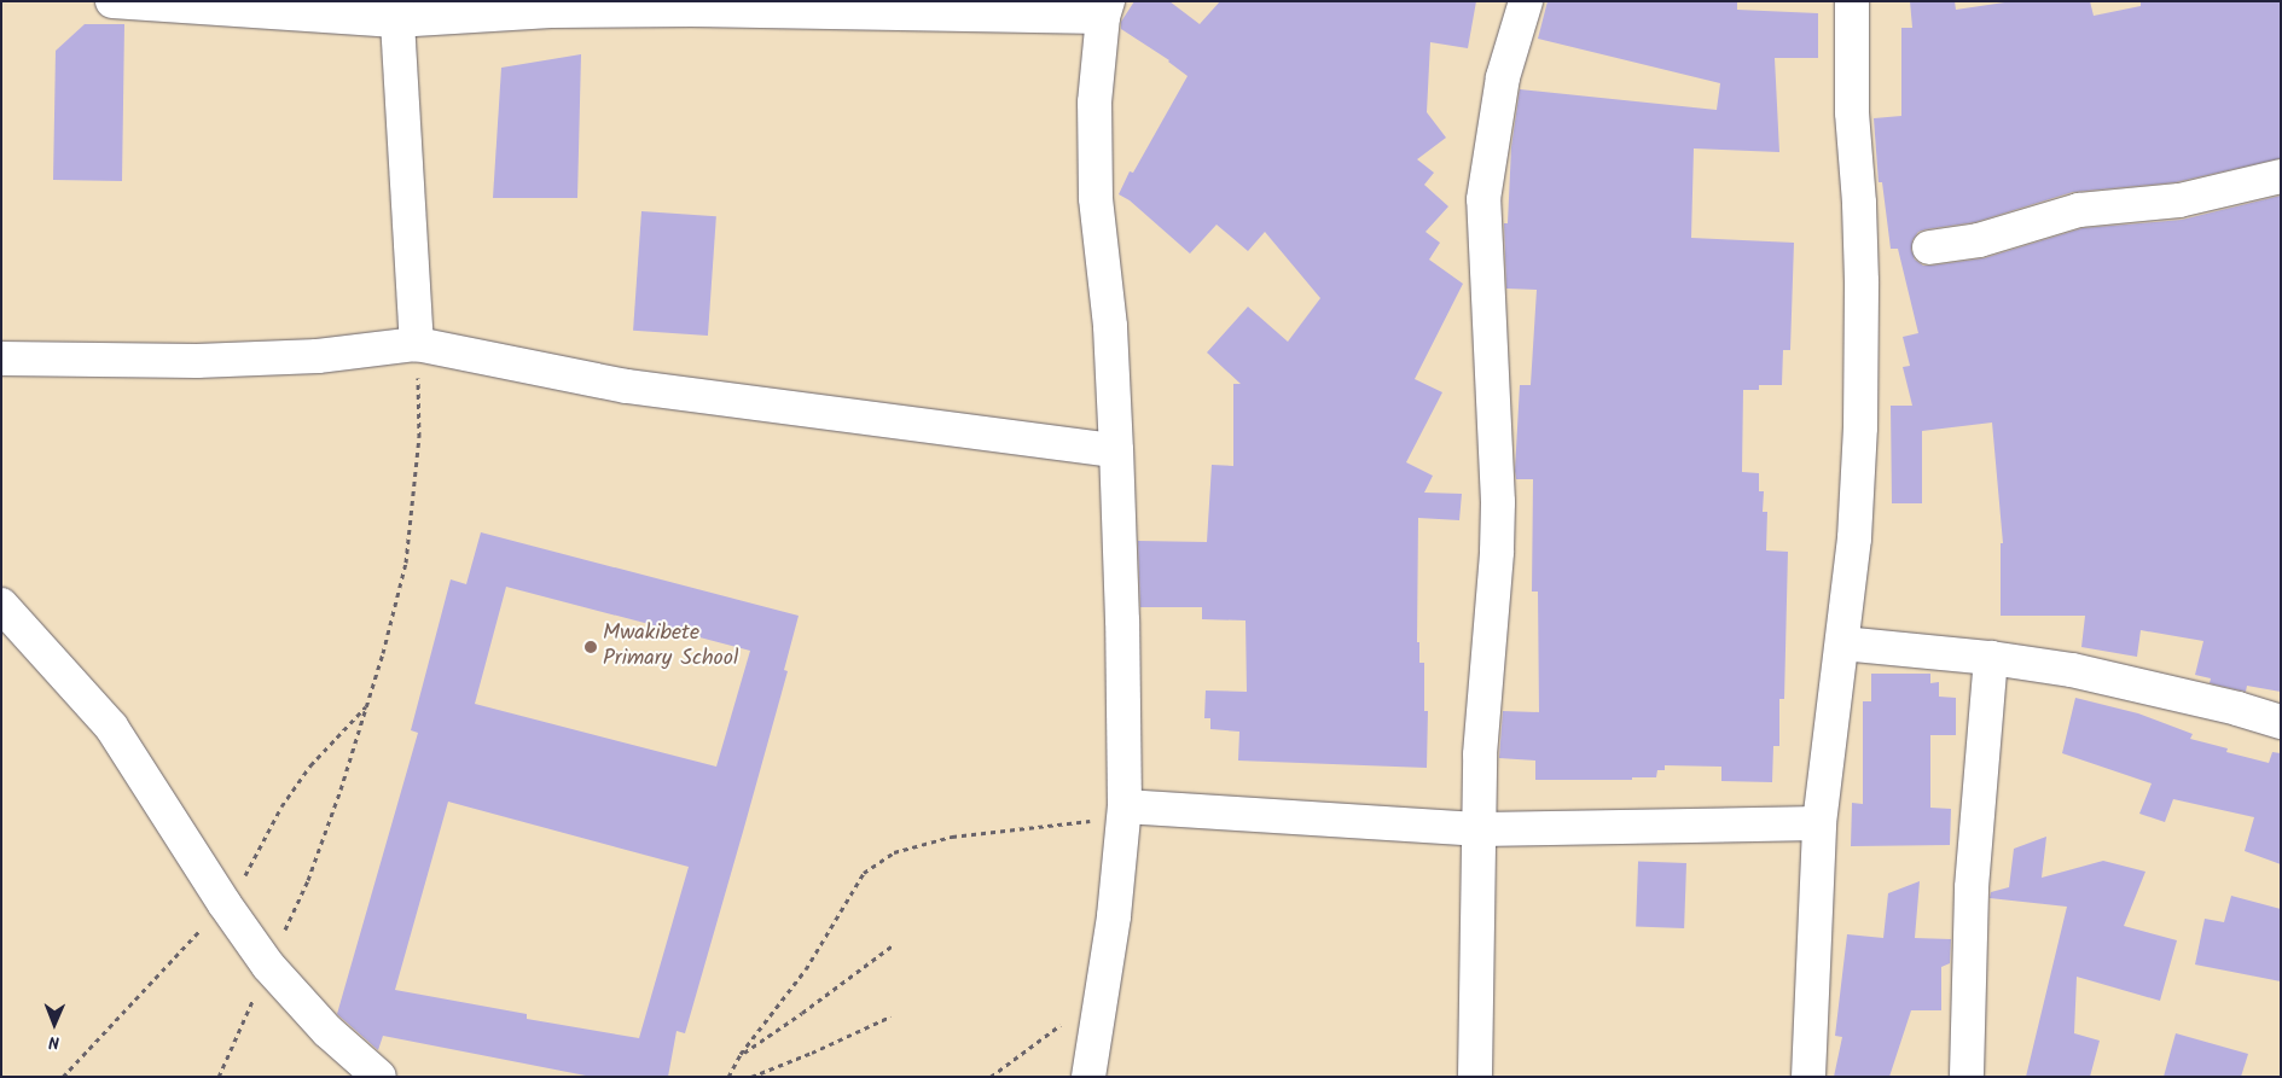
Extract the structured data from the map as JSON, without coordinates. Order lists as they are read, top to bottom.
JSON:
{
  "places": ["Mwakibete Primary School"],
  "north": "bottom"
}
